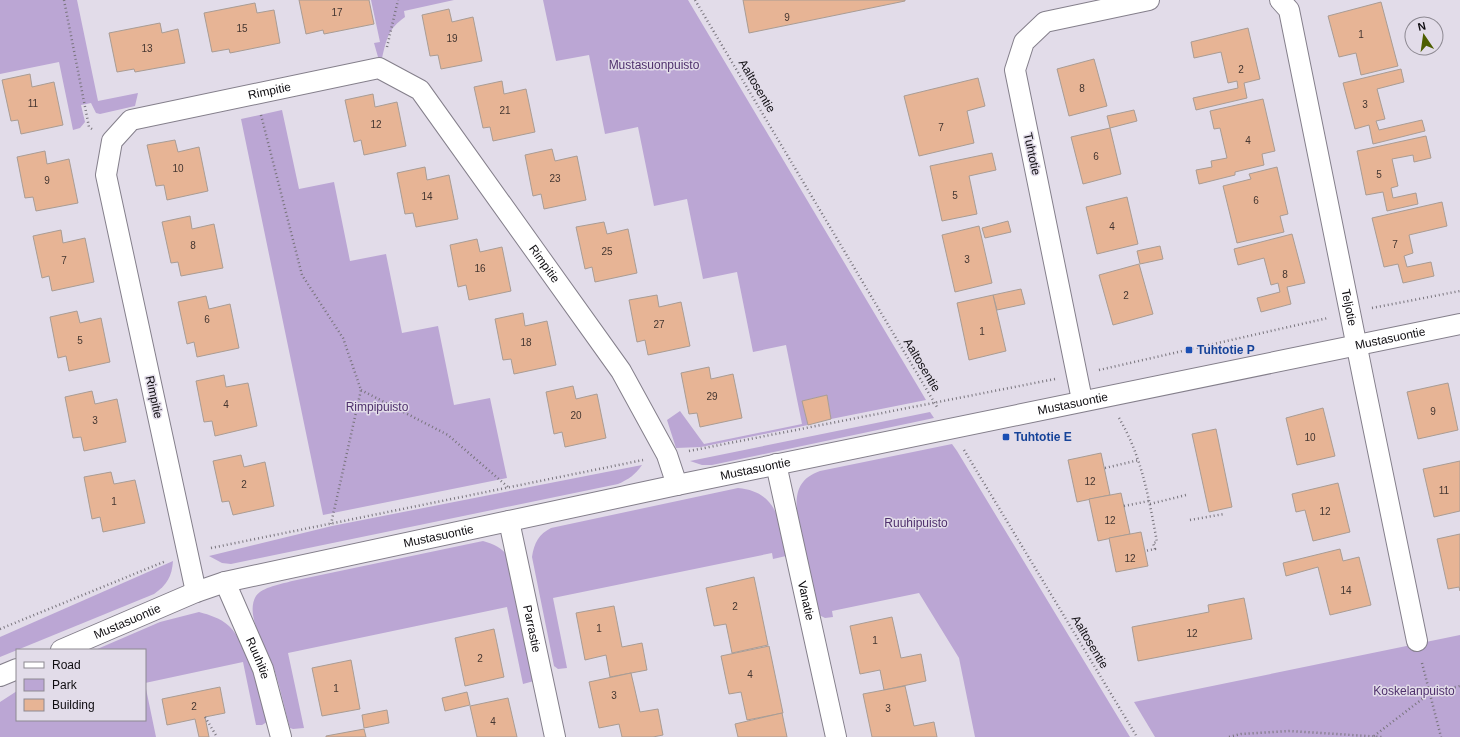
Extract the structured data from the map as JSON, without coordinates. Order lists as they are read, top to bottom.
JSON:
{
  "streets": {
    "street": [
      "Rimpitie",
      "Tuhtotie",
      "Teljotie",
      "Mustasuontie",
      "Vanatie",
      "Parrastie",
      "Ruuhitie"
    ],
    "path": ["Aaltosentie"]
  },
  "crossings": [
    ["Aaltosentie", "Mustasuontie"],
    ["Rimpitie", "Mustasuontie"],
    ["Tuhtotie", "Mustasuontie"],
    ["Teljotie", "Mustasuontie"],
    ["Mustasuontie", "Vanatie"],
    ["Mustasuontie", "Parrastie"],
    ["Mustasuontie", "Ruuhitie"]
  ],
  "parks": [
    "Mustasuonpuisto",
    "Rimpipuisto",
    "Ruuhipuisto",
    "Koskelanpuisto"
  ],
  "places": {
    "transit": ["Tuhtotie P", "Tuhtotie E"]
  },
  "house_numbers": [
    "17",
    "9",
    "15",
    "1",
    "19",
    "13",
    "2",
    "8",
    "11",
    "3",
    "21",
    "12",
    "7",
    "4",
    "6",
    "10",
    "5",
    "23",
    "9",
    "5",
    "14",
    "6",
    "4",
    "7",
    "8",
    "25",
    "3",
    "7",
    "16",
    "8",
    "2",
    "6",
    "27",
    "1",
    "5",
    "18",
    "29",
    "4",
    "9",
    "20",
    "3",
    "10",
    "12",
    "2",
    "11",
    "1",
    "12",
    "12",
    "12",
    "14",
    "2",
    "1",
    "12",
    "1",
    "2",
    "4",
    "1",
    "3",
    "2",
    "3",
    "4"
  ],
  "legend": ["Road", "Park", "Building"],
  "north": "top"
}
